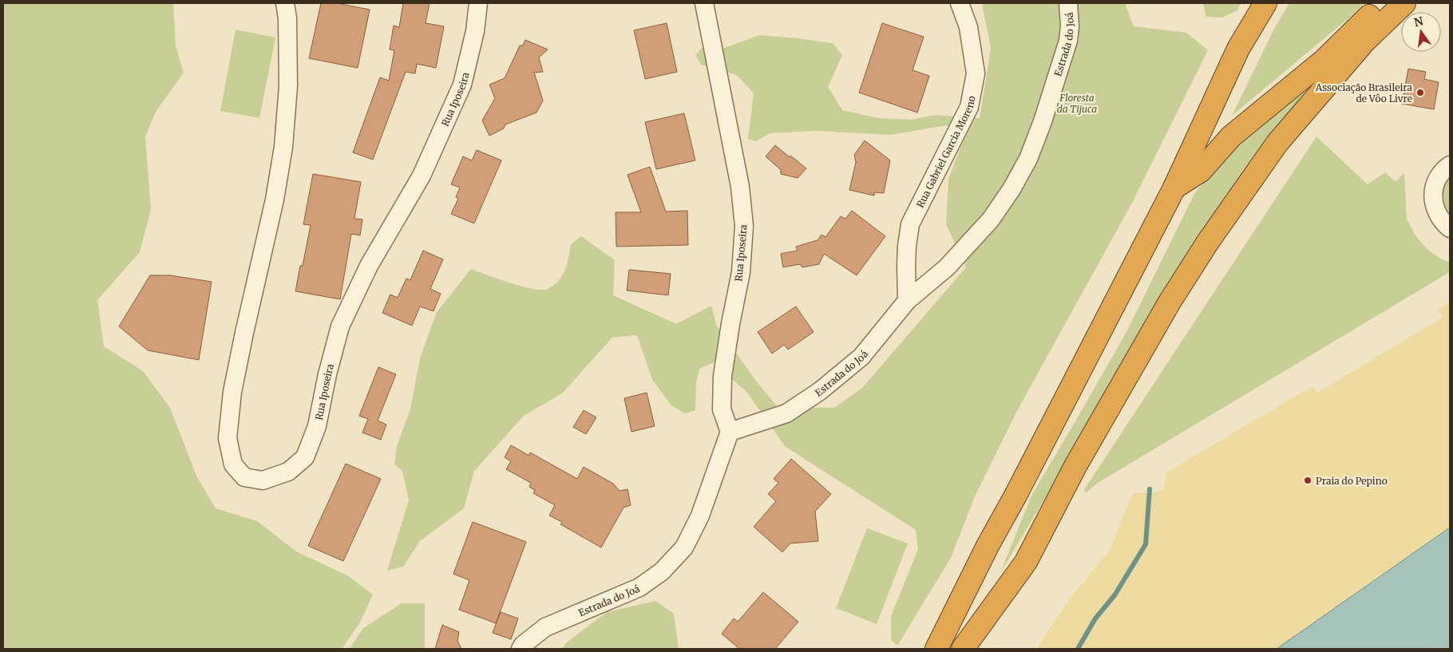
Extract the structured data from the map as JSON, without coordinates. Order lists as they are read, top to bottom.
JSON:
{
  "streets": {
    "street": ["Estrada do Joá", "Rua Iposeira", "Rua Gabriel Garcia Moreno"]
  },
  "crossings": [
    ["Estrada do Joá", "Rua Iposeira"],
    ["Estrada do Joá", "Rua Gabriel Garcia Moreno"]
  ],
  "parks": ["Floresta da Tijuca"],
  "places": ["Associação Brasileira de Vôo Livre", "Praia do Pepino"],
  "north": "top"
}
